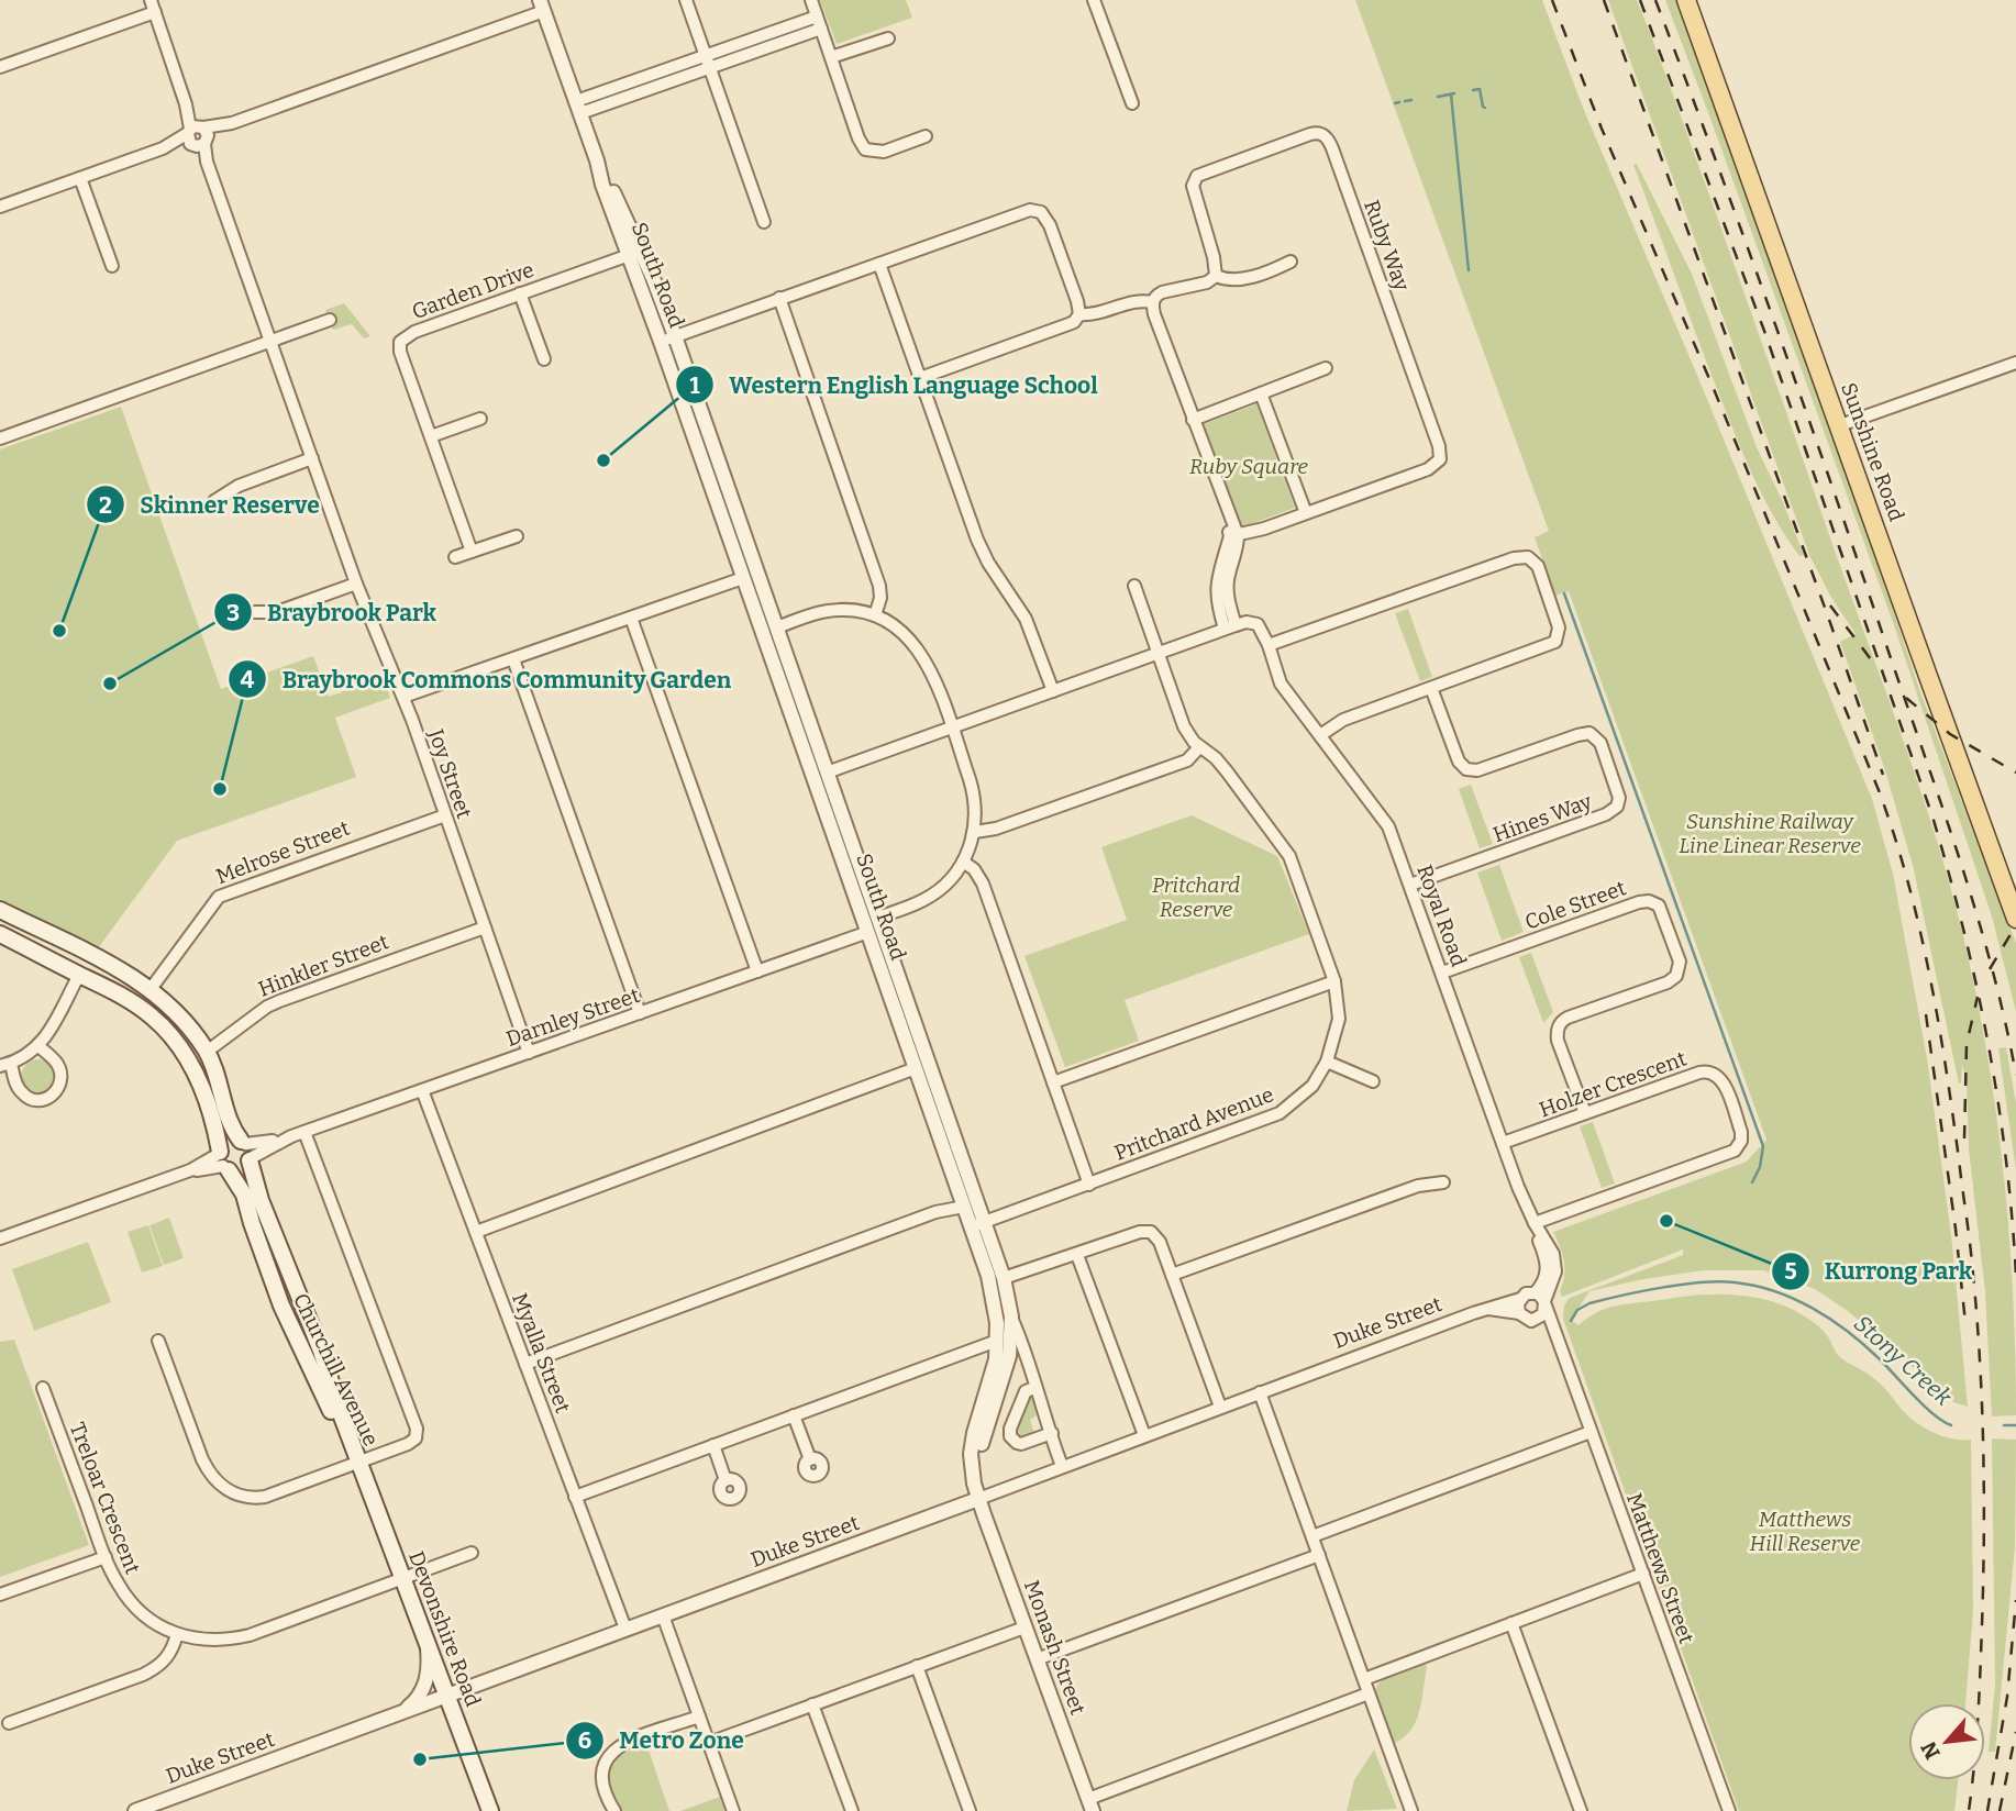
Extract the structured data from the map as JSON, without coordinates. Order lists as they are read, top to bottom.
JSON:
{
  "streets": {
    "main road": [
      "Sunshine Road",
      "Melrose Street",
      "Hinkler Street",
      "Churchill Avenue",
      "Devonshire Road"
    ],
    "street": [
      "Ruby Way",
      "South Road",
      "Garden Drive",
      "Joy Street",
      "Hines Way",
      "Cole Street",
      "Royal Road",
      "Darnley Street",
      "Holzer Crescent",
      "Pritchard Avenue",
      "Duke Street",
      "Myalla Street",
      "Treloar Crescent",
      "Matthews Street",
      "Monash Street"
    ]
  },
  "crossings": [
    ["South Road", "Garden Drive"],
    ["South Road", "Darnley Street"],
    ["South Road", "Pritchard Avenue"],
    ["South Road", "Duke Street"],
    ["South Road", "Monash Street"],
    ["Joy Street", "Melrose Street"],
    ["Joy Street", "Hinkler Street"],
    ["Joy Street", "Darnley Street"],
    ["Hines Way", "Royal Road"],
    ["Melrose Street", "Churchill Avenue"],
    ["Cole Street", "Royal Road"],
    ["Cole Street", "Holzer Crescent"],
    ["Royal Road", "Holzer Crescent"],
    ["Royal Road", "Duke Street"],
    ["Royal Road", "Matthews Street"],
    ["Hinkler Street", "Churchill Avenue"],
    ["Darnley Street", "Myalla Street"],
    ["Darnley Street", "Churchill Avenue"],
    ["Duke Street", "Myalla Street"],
    ["Duke Street", "Matthews Street"],
    ["Duke Street", "Devonshire Road"],
    ["Duke Street", "Monash Street"],
    ["Churchill Avenue", "Devonshire Road"],
    ["Treloar Crescent", "Devonshire Road"]
  ],
  "water": ["Stony Creek"],
  "parks": [
    "Ruby Square",
    "Sunshine Railway Line Linear Reserve",
    "Pritchard Reserve",
    "Matthews Hill Reserve"
  ],
  "places": [
    "Western English Language School",
    "Skinner Reserve",
    "Braybrook Park",
    "Braybrook Commons Community Garden",
    "Kurrong Park",
    "Metro Zone"
  ],
  "north": "bottom left"
}
